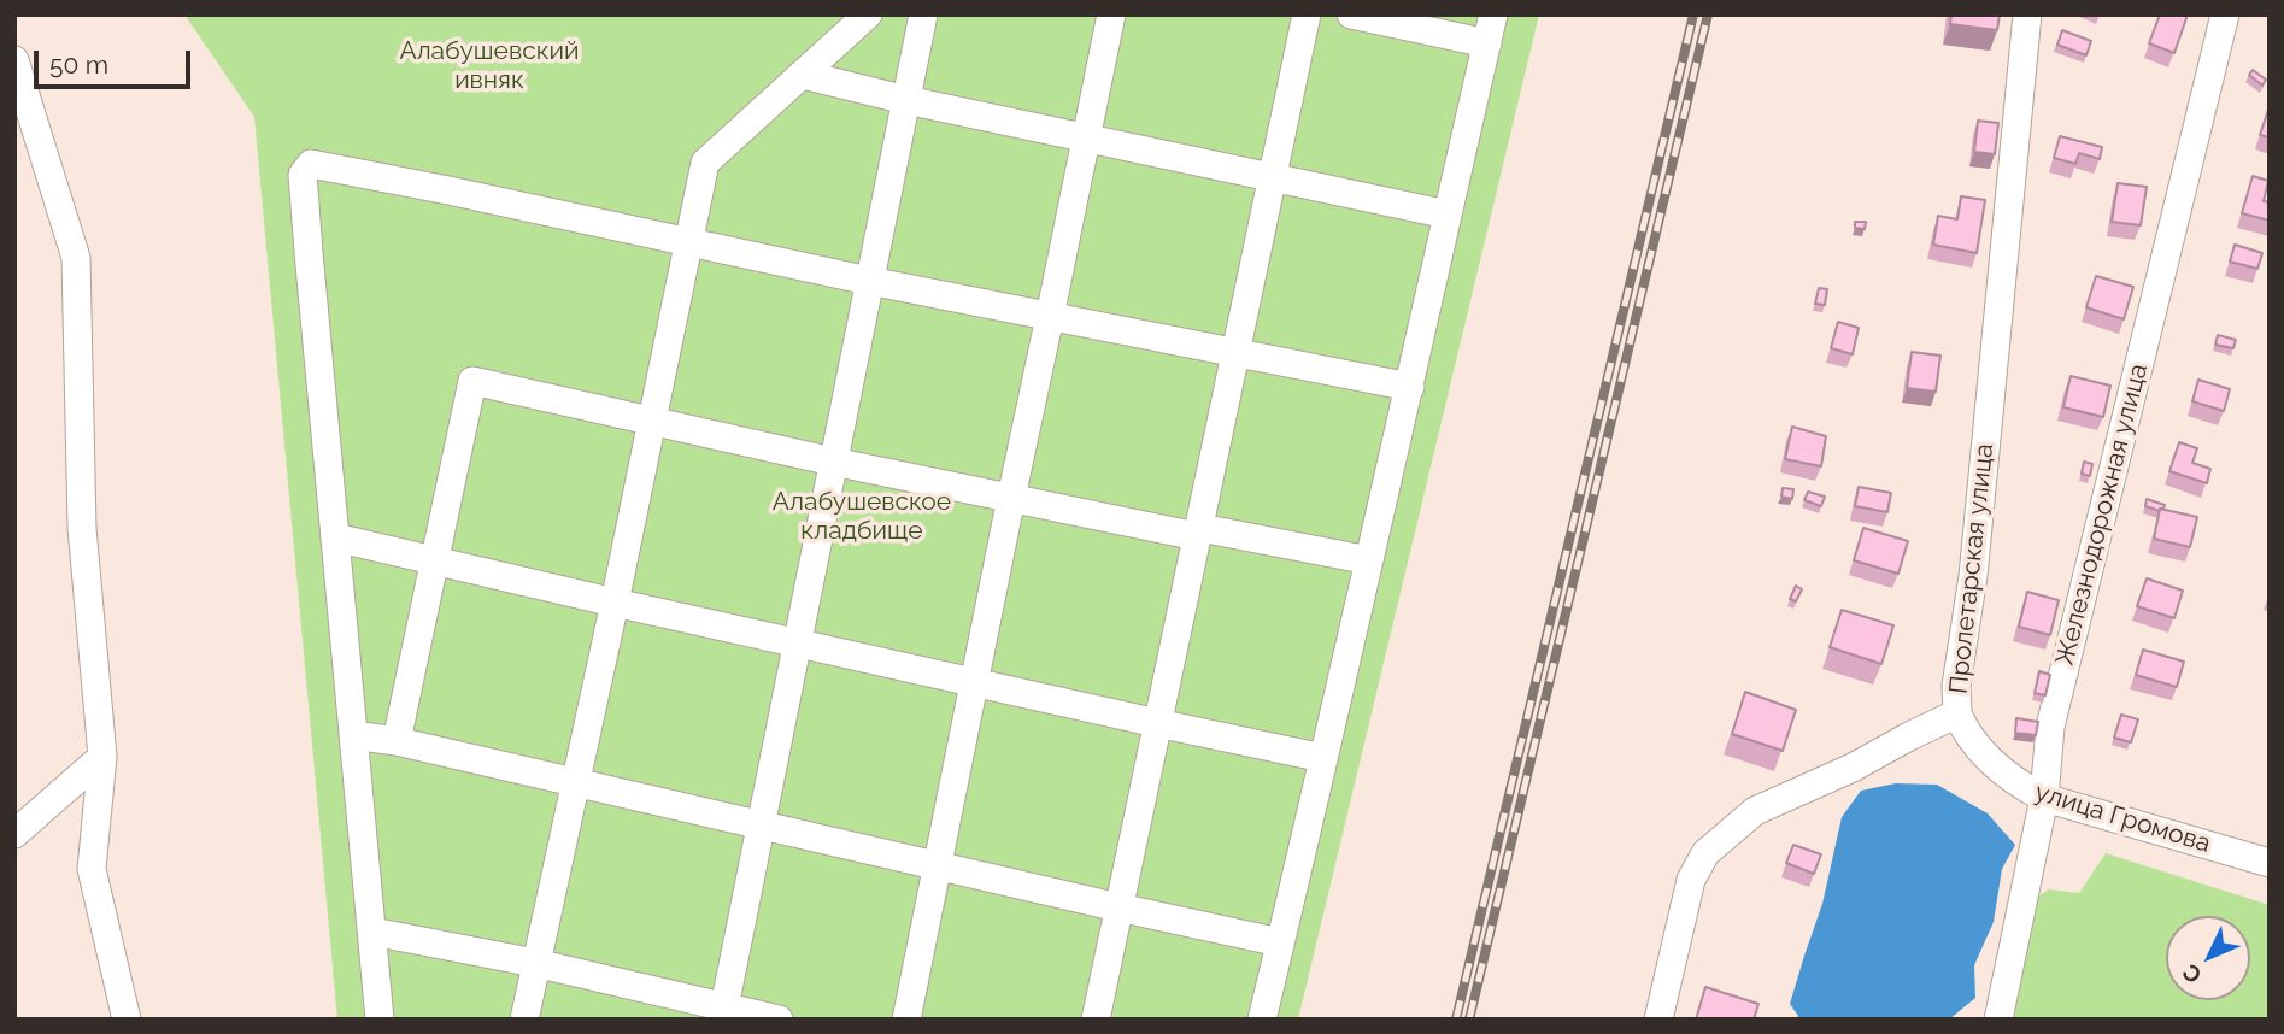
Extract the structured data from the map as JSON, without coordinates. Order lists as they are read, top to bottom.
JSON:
{
  "streets": {
    "street": ["Железнодорожная улица", "Пролетарская улица", "улица Громова"]
  },
  "crossings": [
    ["Железнодорожная улица", "улица Громова"],
    ["Пролетарская улица", "улица Громова"]
  ],
  "parks": ["Алабушевский ивняк", "Алабушевское кладбище"],
  "scale_bar": "50 m",
  "north": "bottom left"
}
